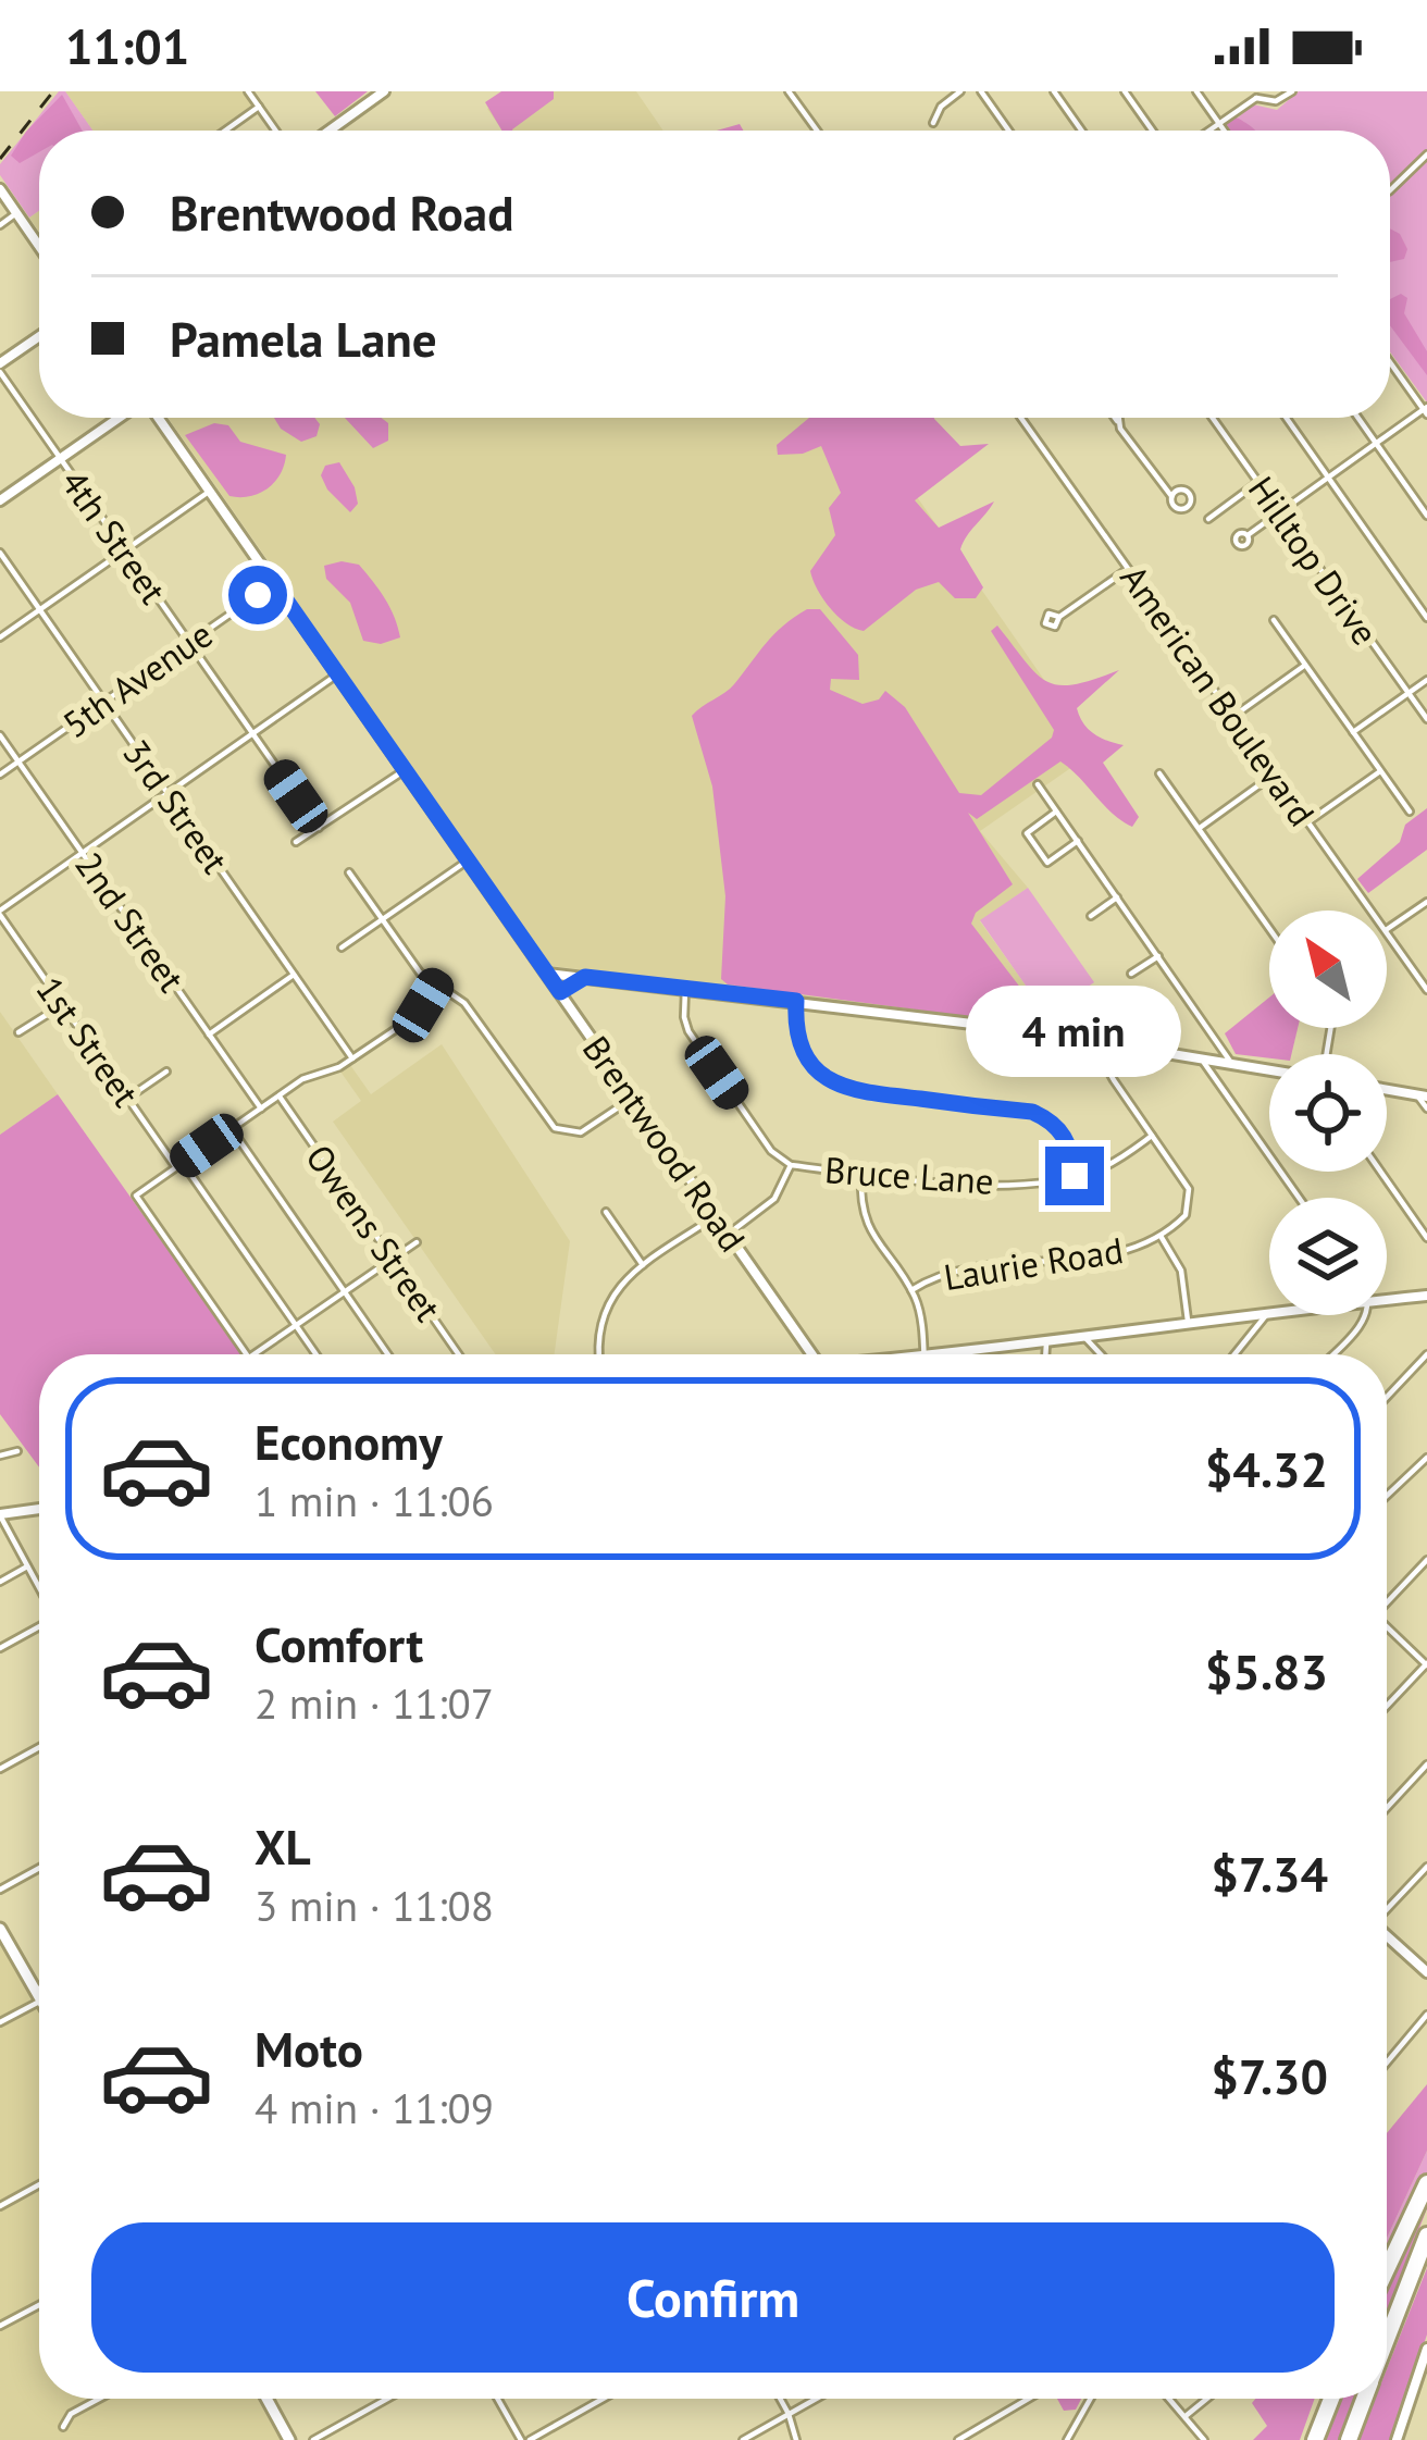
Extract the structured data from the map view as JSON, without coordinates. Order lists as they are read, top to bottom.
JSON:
{
  "streets": {
    "street": [
      "4th Street",
      "Hilltop Drive",
      "5th Avenue",
      "American Boulevard",
      "3rd Street",
      "2nd Street",
      "1st Street",
      "Brentwood Road",
      "Bruce Lane",
      "Owens Street",
      "Laurie Road"
    ]
  },
  "crossings": [
    ["4th Street", "5th Avenue"],
    ["5th Avenue", "3rd Street"],
    ["5th Avenue", "2nd Street"],
    ["5th Avenue", "Brentwood Road"],
    ["Bruce Lane", "Laurie Road"]
  ],
  "north": "top left",
  "page": {
    "status": "11:01",
    "banner": ["Brentwood Road", "Pamela Lane"],
    "bubble": "4 min",
    "list": [
      {
        "name": "Economy",
        "note": "1 min · 11:06",
        "value": "$4.32"
      },
      {
        "name": "Comfort",
        "note": "2 min · 11:07",
        "value": "$5.83"
      },
      {
        "name": "XL",
        "note": "3 min · 11:08",
        "value": "$7.34"
      },
      {
        "name": "Moto",
        "note": "4 min · 11:09",
        "value": "$7.30"
      }
    ],
    "buttons": "Confirm"
  }
}
